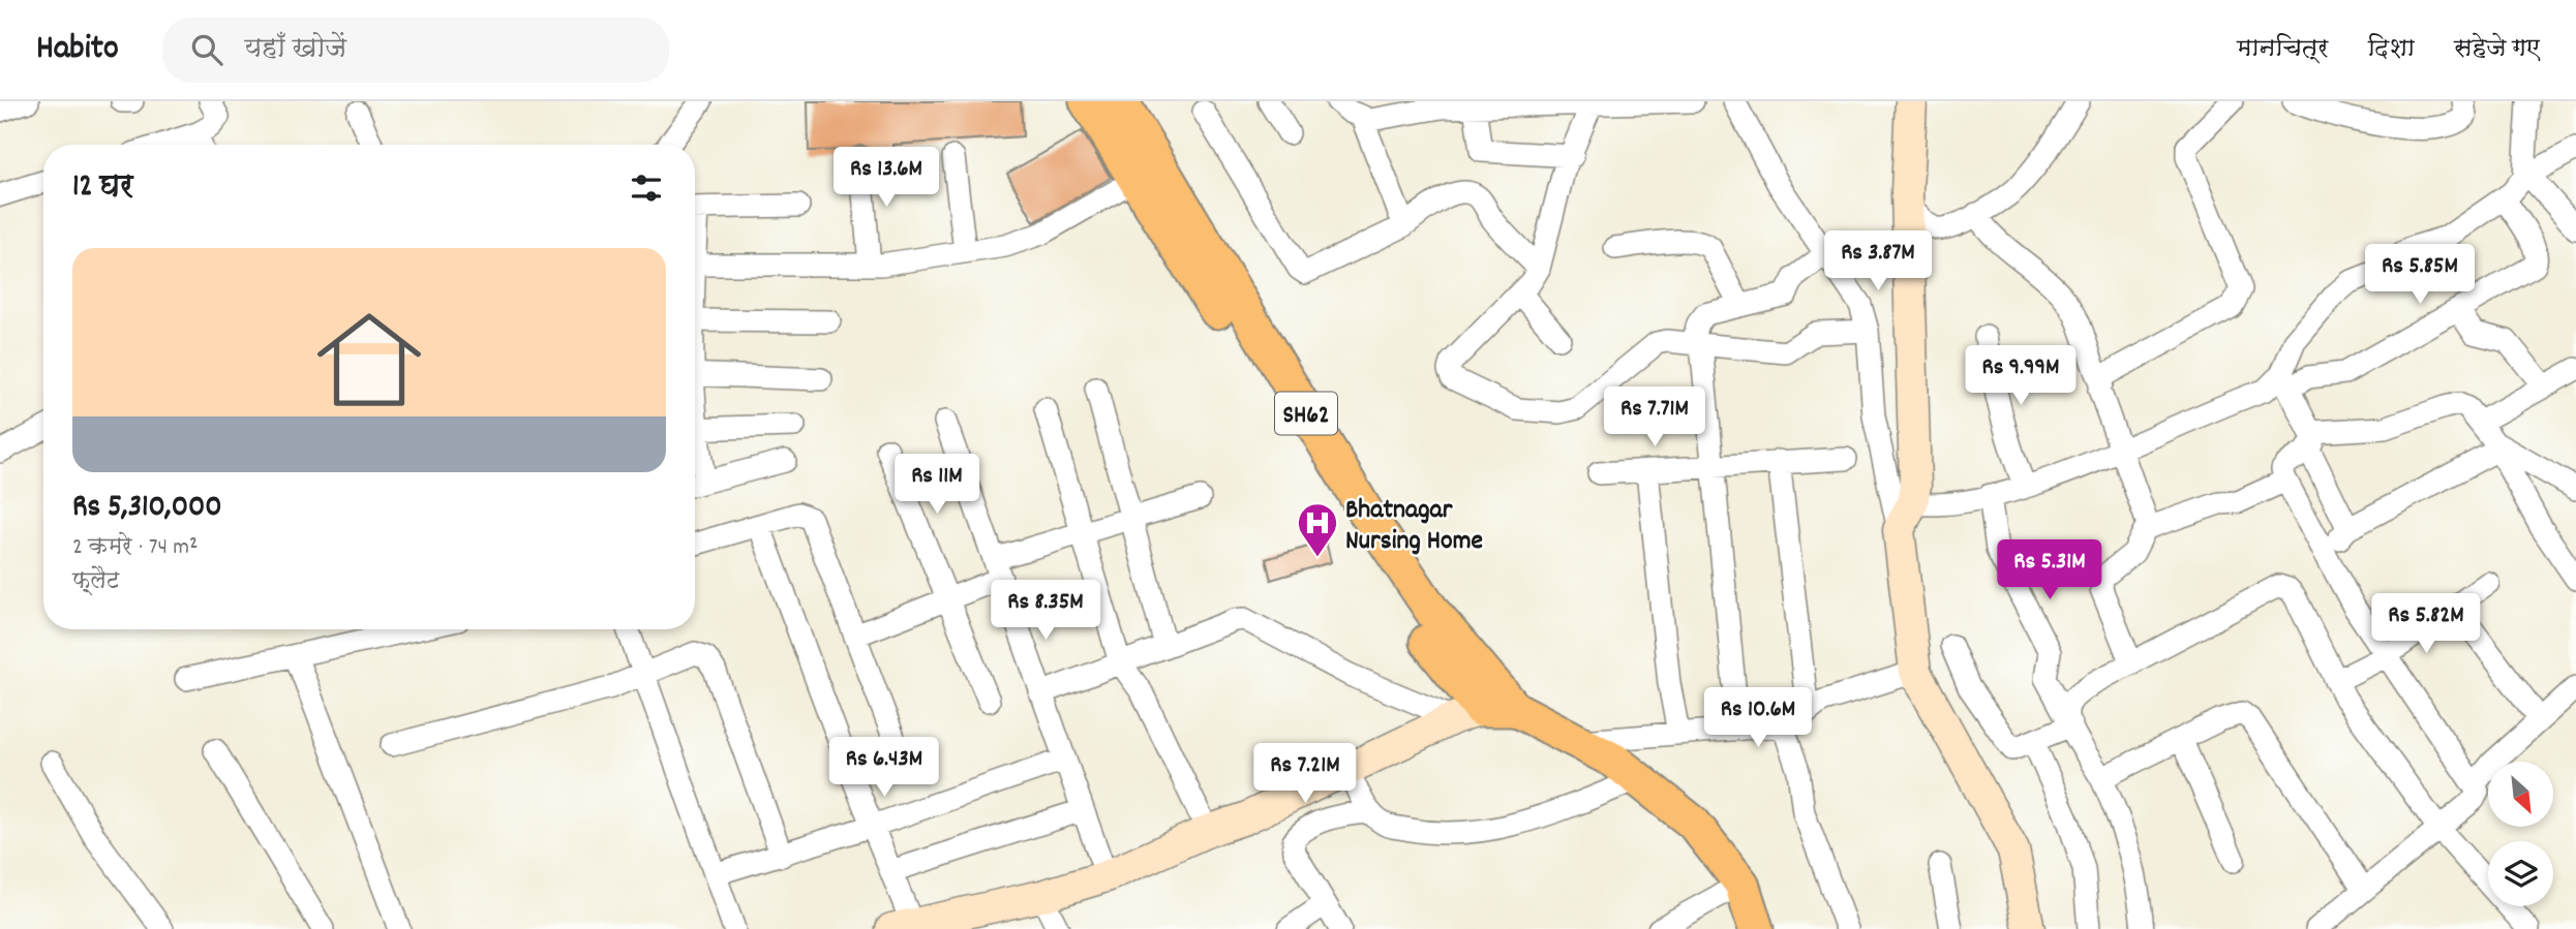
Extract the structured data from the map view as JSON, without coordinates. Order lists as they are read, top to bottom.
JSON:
{
  "streets": {
    "main road": ["SH62"]
  },
  "places": {
    "hospital": ["Bhatnagar Nursing Home"]
  },
  "north": "bottom right",
  "page": {
    "header": "Habito",
    "search": "यहाँ खोजें",
    "nav": ["मानचित्र", "दिशा", "सहेजे गए"],
    "heading": "12 घर",
    "price": [
      "Rs 13.6M",
      "Rs 3.87M",
      "Rs 5.85M",
      "Rs 9.99M",
      "Rs 7.71M",
      "Rs 11M",
      "Rs 5.31M",
      "Rs 8.35M",
      "Rs 5.82M",
      "Rs 10.6M",
      "Rs 6.43M",
      "Rs 7.21M"
    ],
    "list": [
      {
        "name": "Rs 5,310,000",
        "note": "2 कमरे · 74 m² · फ़्लैट"
      }
    ]
  }
}
